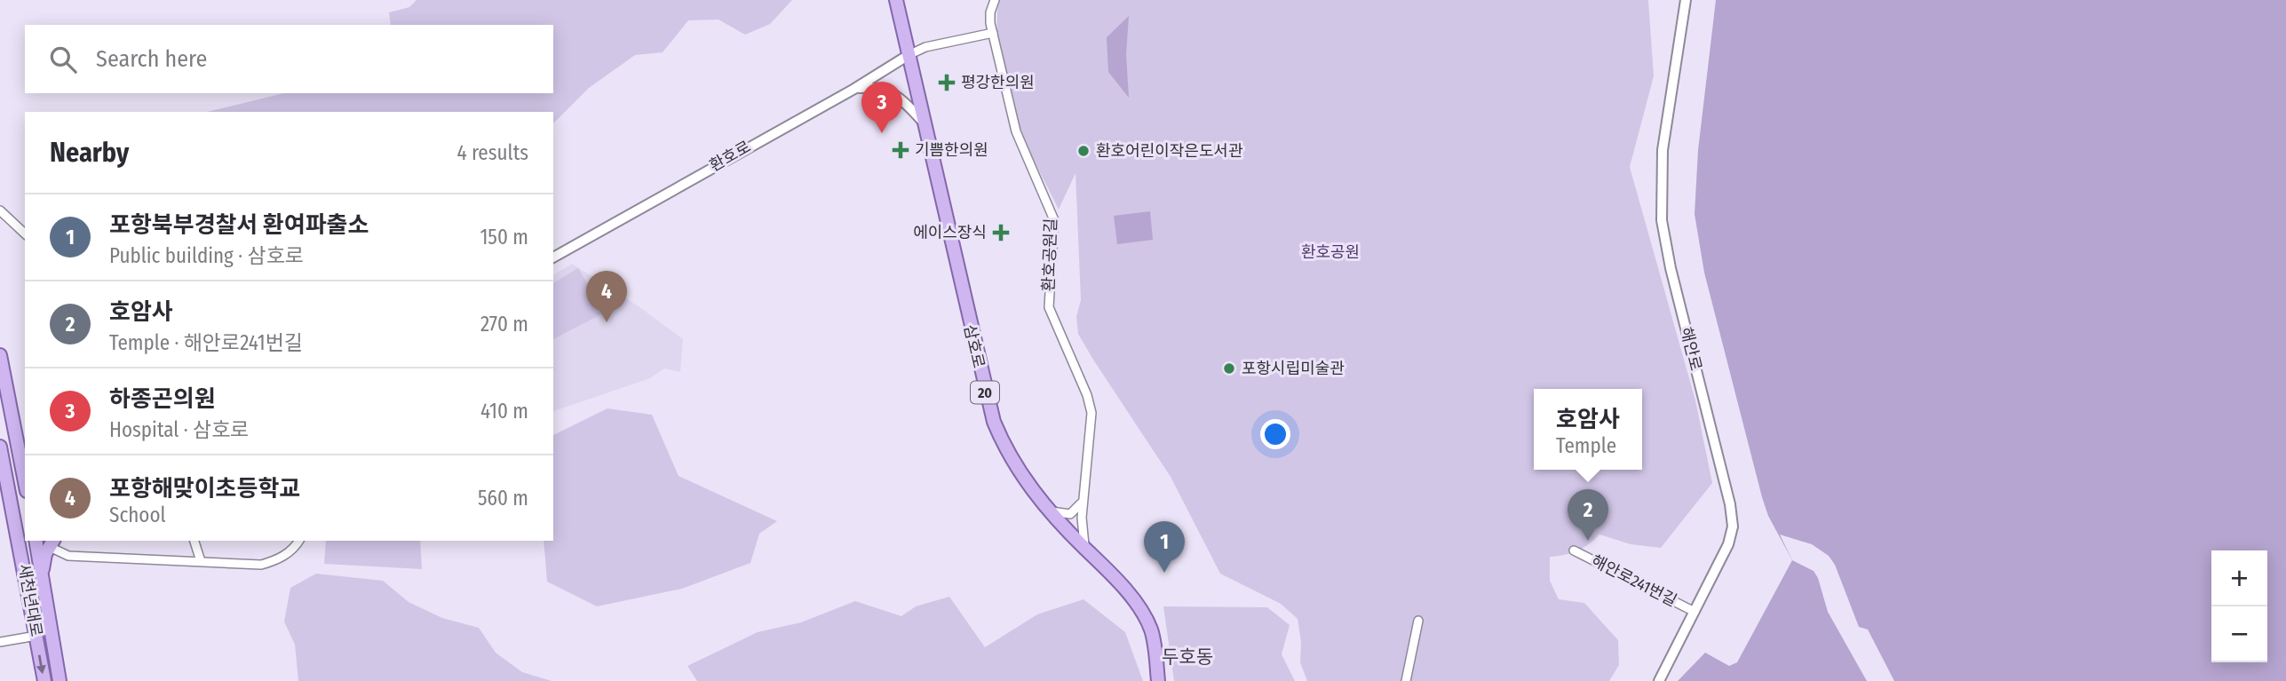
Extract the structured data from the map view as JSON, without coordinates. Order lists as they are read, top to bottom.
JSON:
{
  "streets": {
    "main road": ["삼호로", "20", "새천년대로"],
    "street": [
      "환호로",
      "환호공원길",
      "해안로",
      "해안로241번길"
    ]
  },
  "crossings": [
    ["환호로", "삼호로"],
    ["환호공원길", "삼호로"],
    ["해안로", "해안로241번길"]
  ],
  "districts": ["두호동"],
  "parks": ["환호공원"],
  "places": {
    "health": ["평강한의원", "기쁨한의원", "에이스장식"],
    "other": ["환호어린이작은도서관", "포항시립미술관"]
  },
  "page": {
    "search": "Search here",
    "pins": [
      "3",
      "4",
      "2",
      "1"
    ],
    "heading": ["Nearby", "4 results"],
    "list": [
      {
        "mark": "1",
        "name": "포항북부경찰서 환여파출소",
        "note": "Public building · 삼호로",
        "value": "150 m"
      },
      {
        "mark": "2",
        "name": "호암사",
        "note": "Temple · 해안로241번길",
        "value": "270 m"
      },
      {
        "mark": "3",
        "name": "하종곤의원",
        "note": "Hospital · 삼호로",
        "value": "410 m"
      },
      {
        "mark": "4",
        "name": "포항해맞이초등학교",
        "note": "School",
        "value": "560 m"
      }
    ],
    "popup": ["호암사", "Temple"],
    "map_buttons": ["+", "−"]
  }
}
